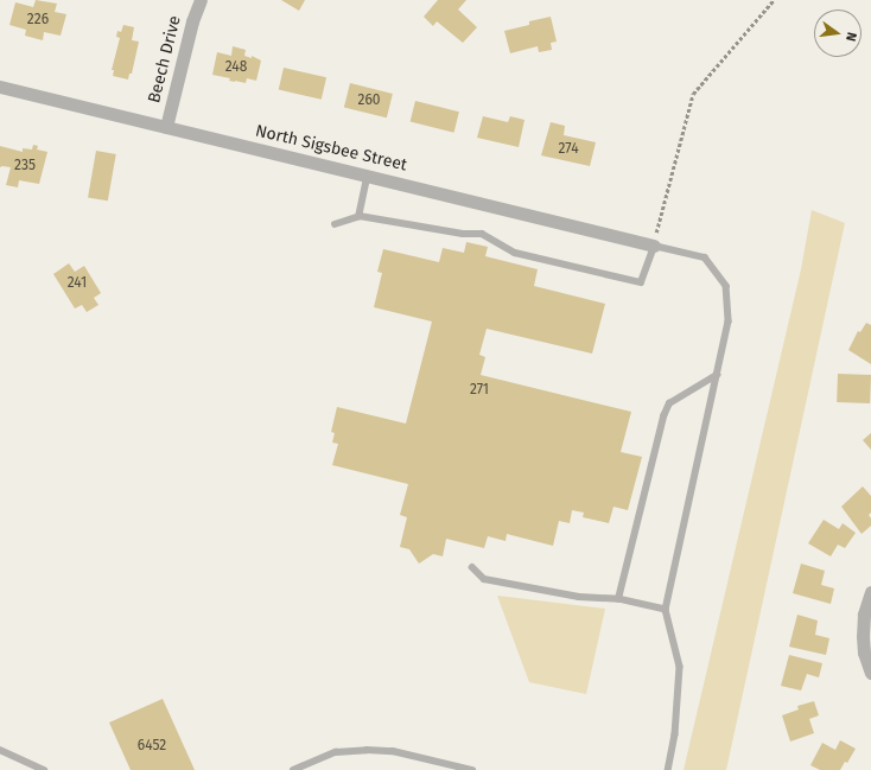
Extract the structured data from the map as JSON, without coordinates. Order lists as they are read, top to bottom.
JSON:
{
  "streets": {
    "street": ["Beech Drive", "North Sigsbee Street"]
  },
  "crossings": [
    ["Beech Drive", "North Sigsbee Street"]
  ],
  "house_numbers": [
    "226",
    "248",
    "260",
    "274",
    "235",
    "241",
    "271",
    "6452"
  ],
  "north": "right"
}
